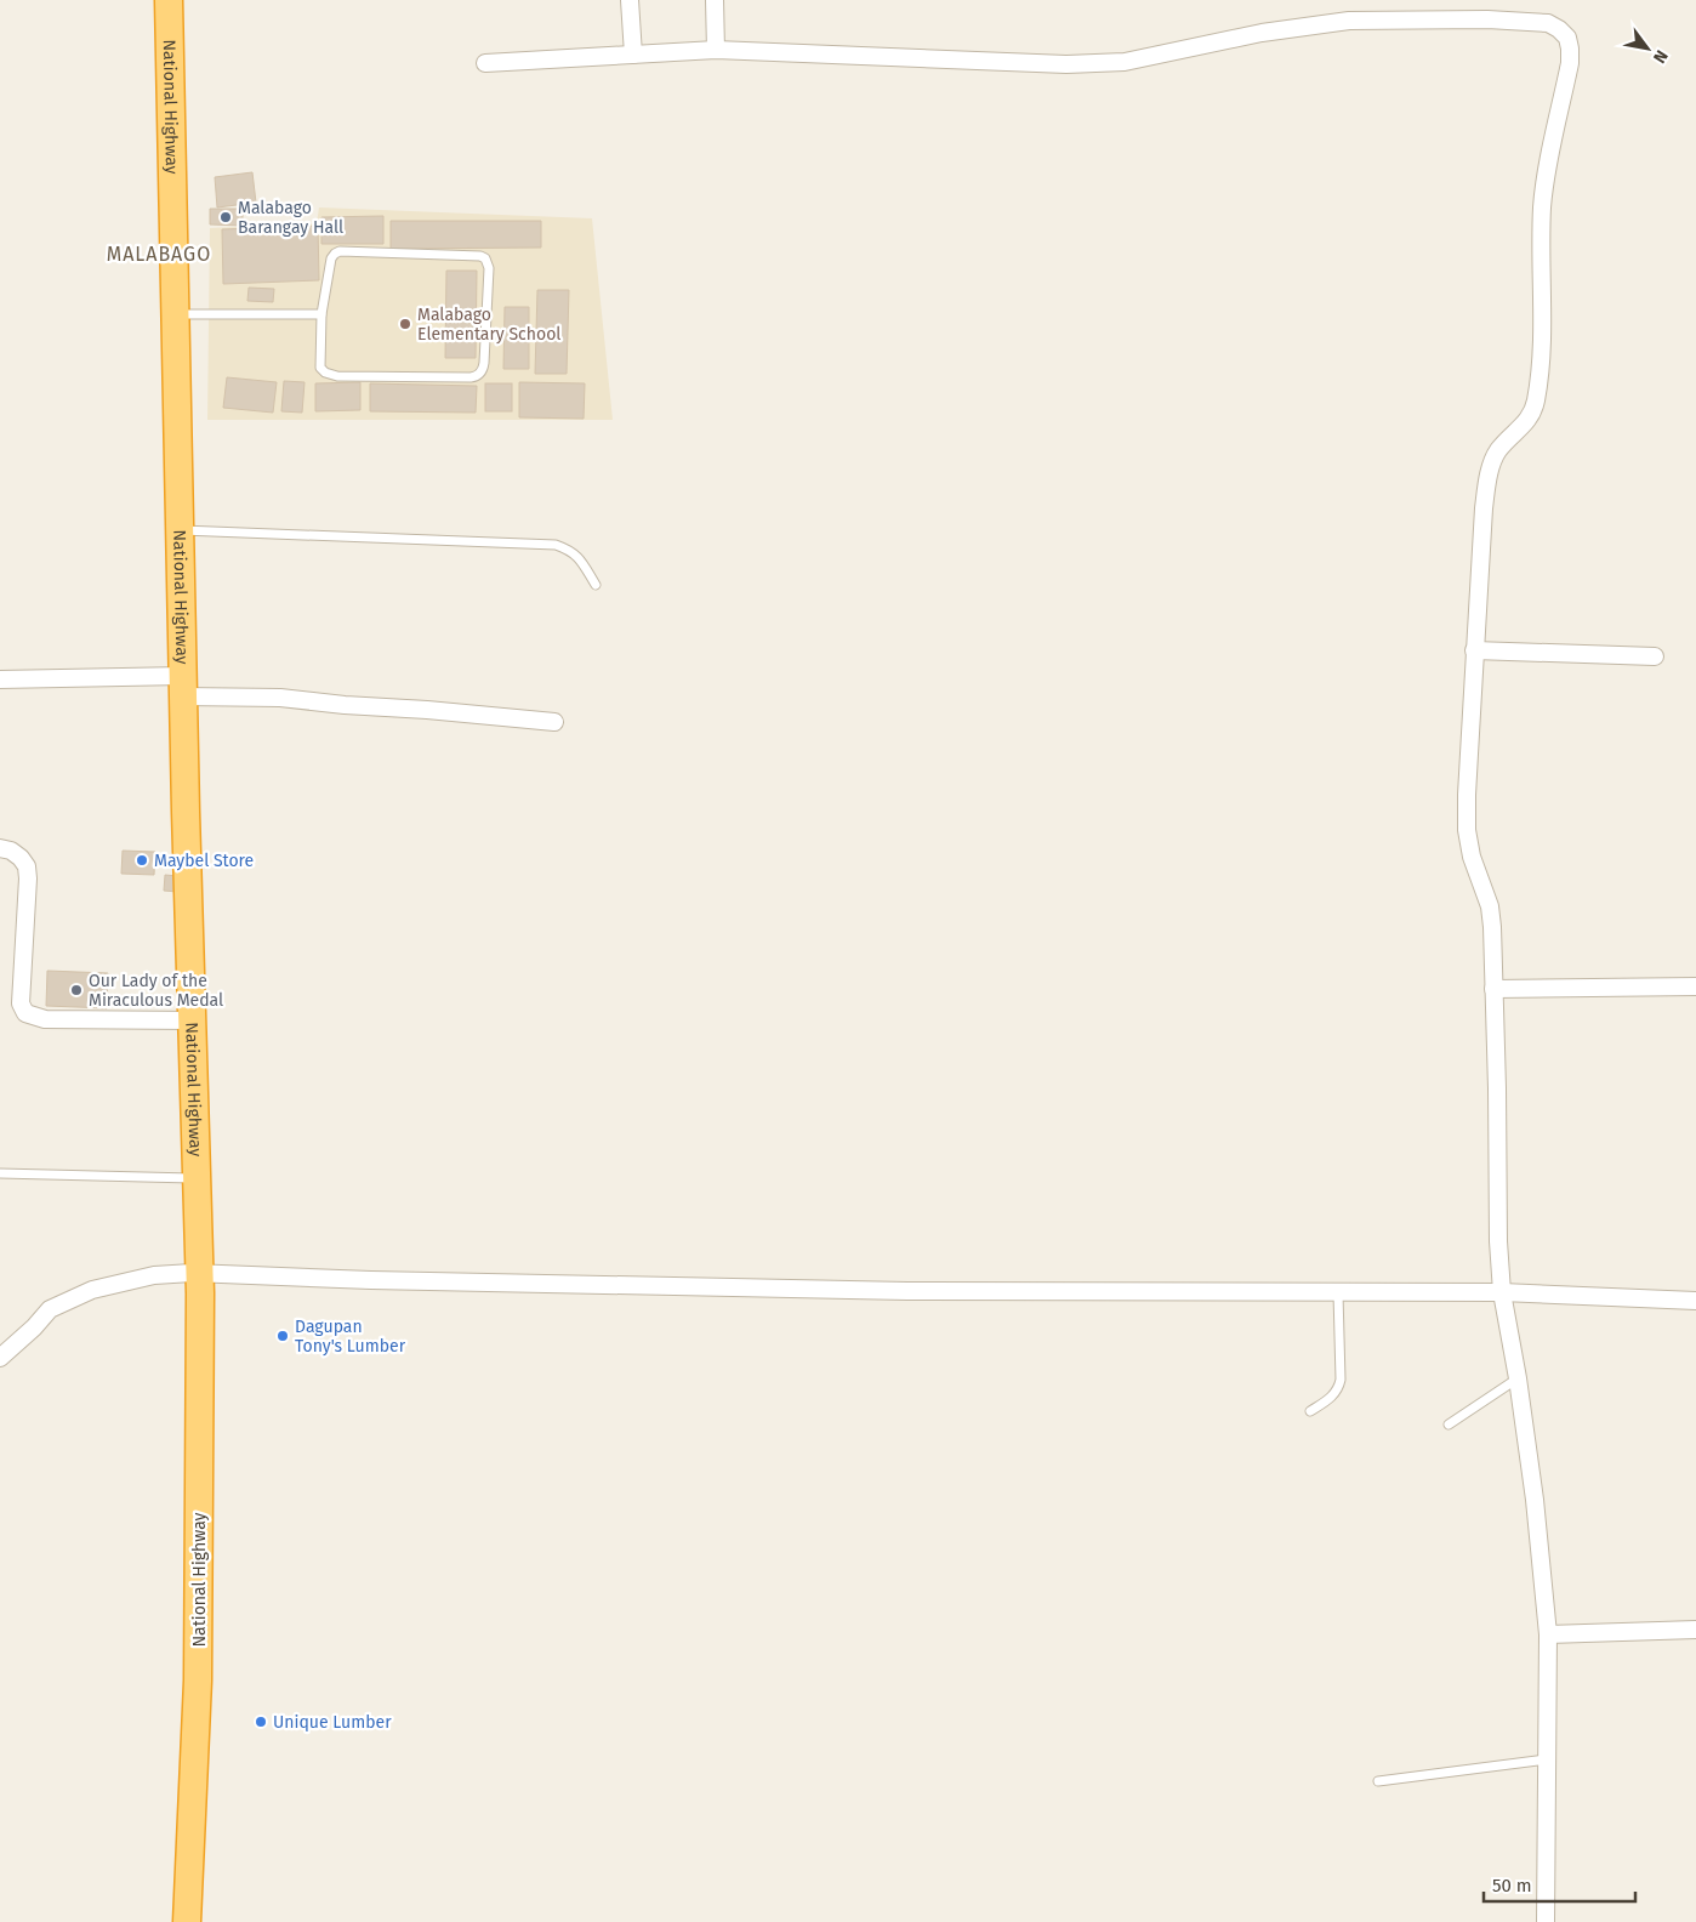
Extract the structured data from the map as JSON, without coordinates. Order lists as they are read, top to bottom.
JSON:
{
  "streets": {
    "highway": ["National Highway"]
  },
  "districts": ["MALABAGO"],
  "places": [
    "Malabago Barangay Hall",
    "Malabago Elementary School",
    "Maybel Store",
    "Our Lady of the Miraculous Medal",
    "Dagupan Tony's Lumber",
    "Unique Lumber"
  ],
  "scale_bar": "50 m",
  "north": "bottom right"
}
